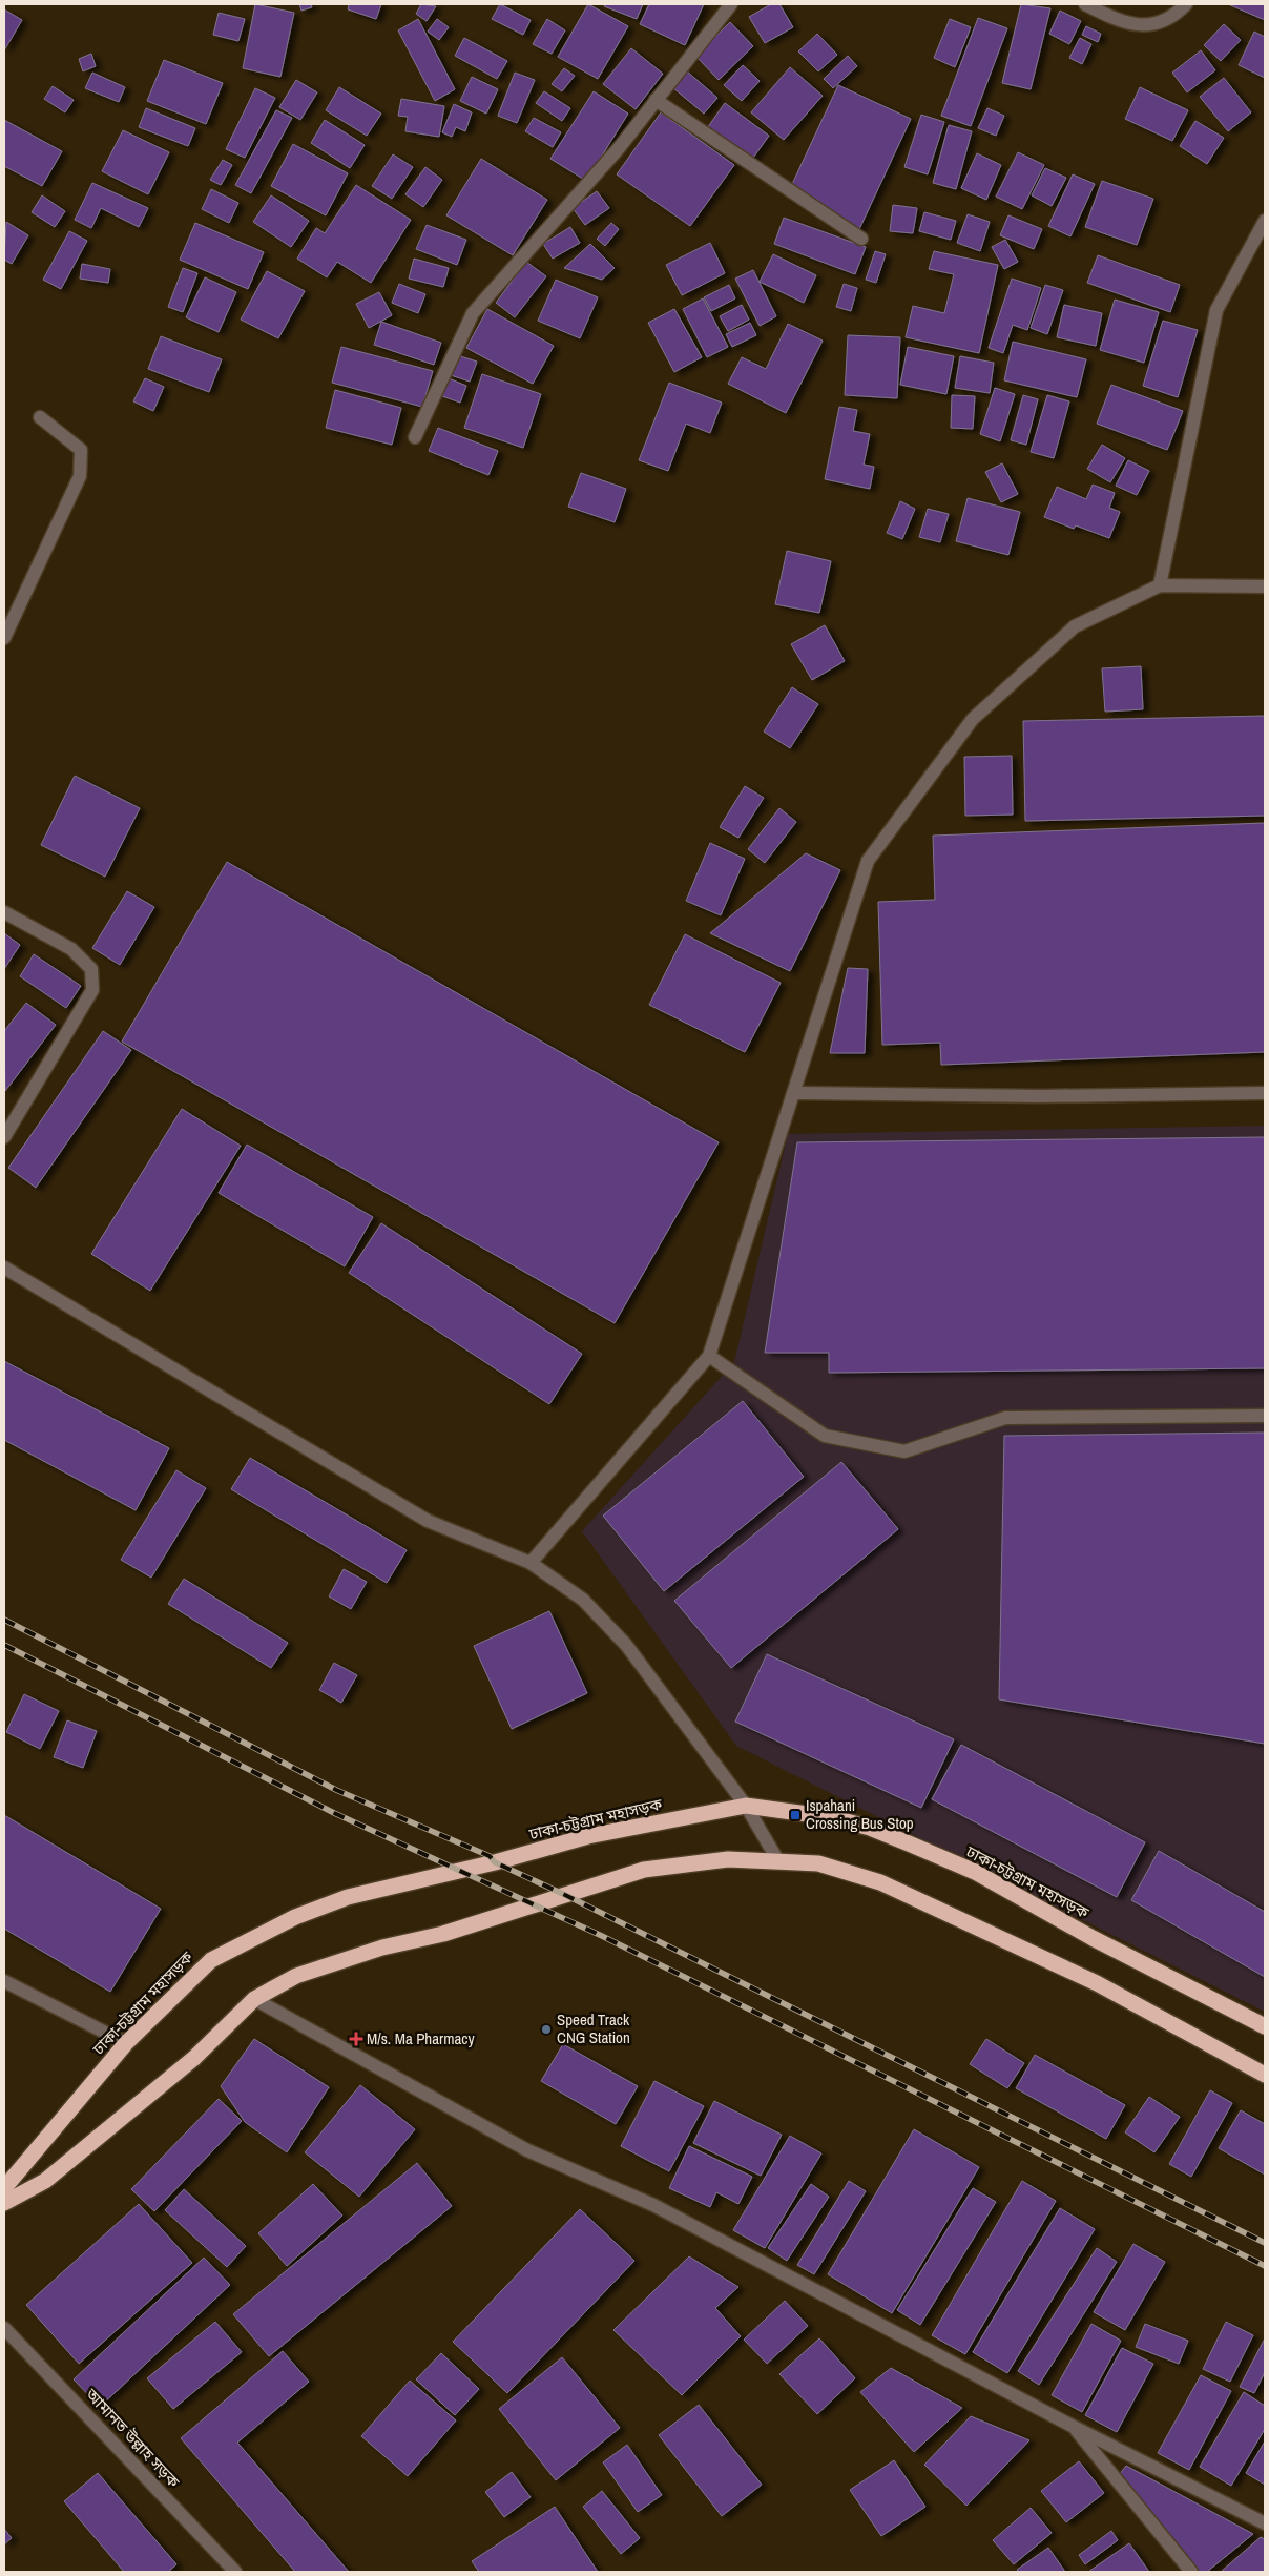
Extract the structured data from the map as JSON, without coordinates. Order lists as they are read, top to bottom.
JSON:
{
  "streets": {
    "highway": ["ঢাকা-চট্টগ্রাম মহাসড়ক"],
    "street": ["আমানত উল্লাহ সড়ক"]
  },
  "places": {
    "transit": ["Ispahani Crossing Bus Stop"],
    "other": ["Speed Track CNG Station"],
    "health": ["M/s. Ma Pharmacy"]
  }
}
